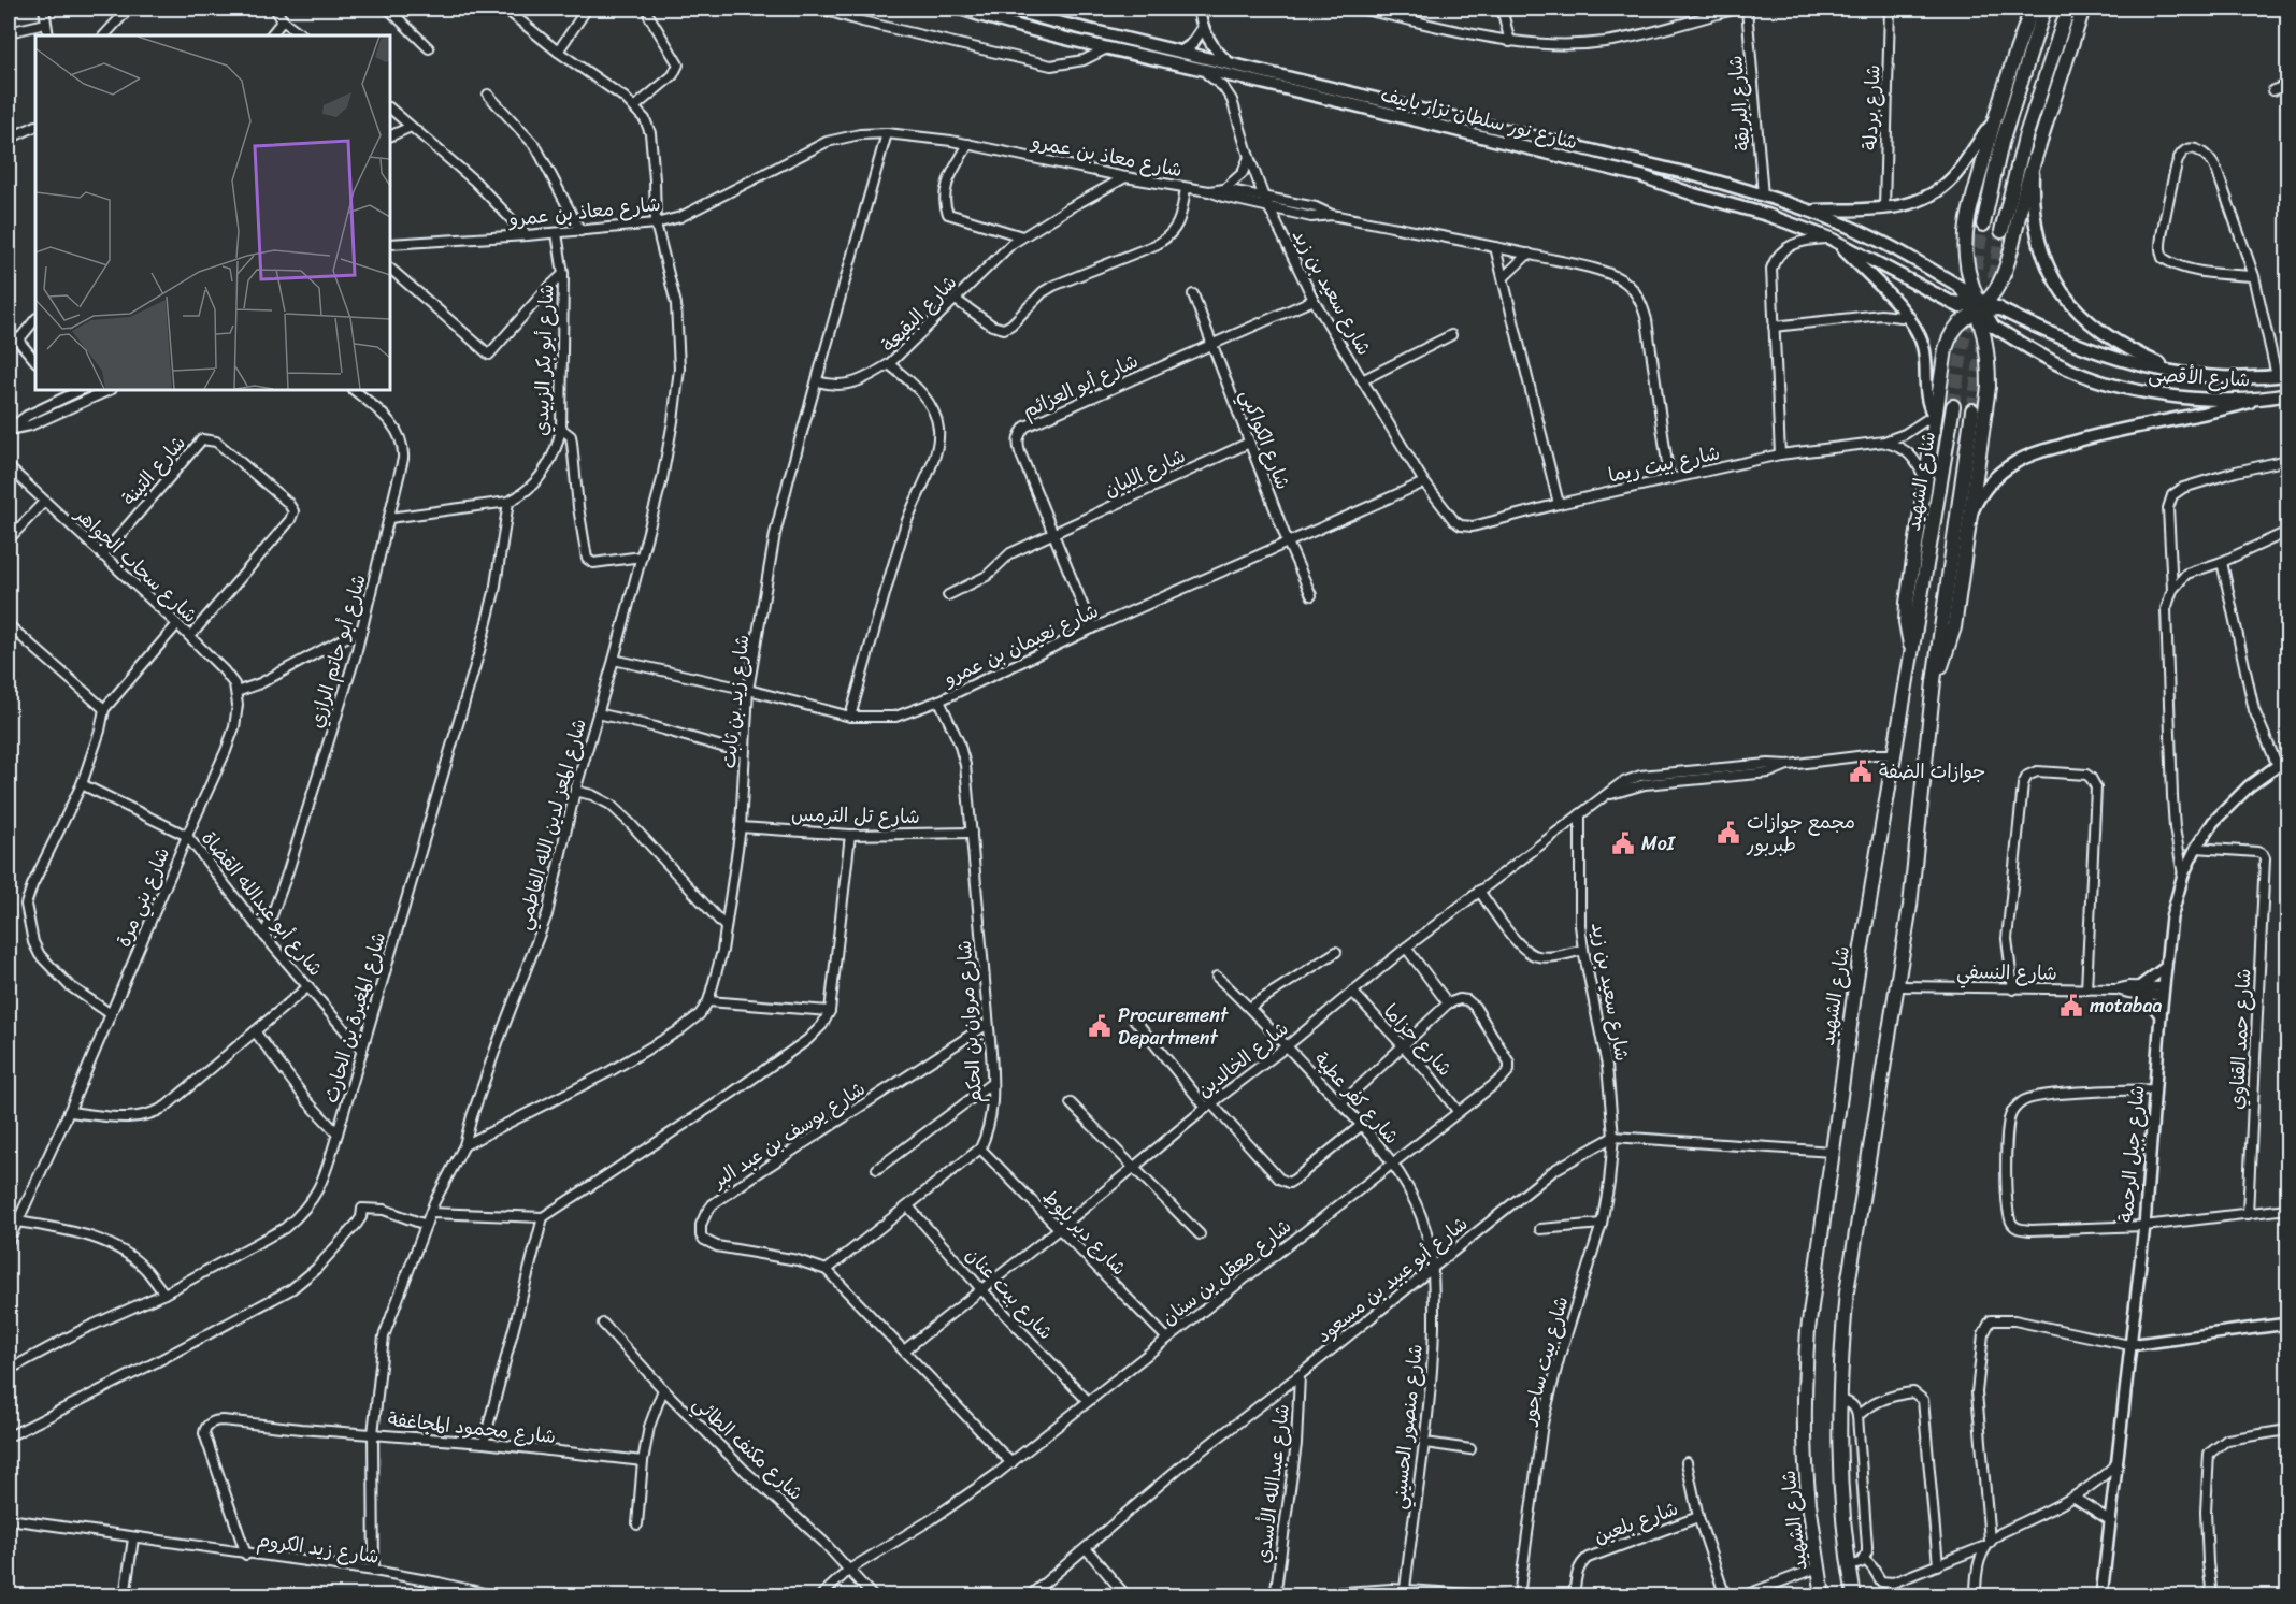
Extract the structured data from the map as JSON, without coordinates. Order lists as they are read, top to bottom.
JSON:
{
  "streets": {
    "highway": ["شارع الشهيد"],
    "main road": ["شارع نور سلطان نزار باييف", "شارع الأقصى"],
    "street": [
      "شارع البريقة",
      "شارع بردلة",
      "شارع معاذ بن عمرو",
      "شارع سعيد بن زيد",
      "شارع البقيعة",
      "شارع أبو بكر الزبيدي",
      "شارع أبو العزائم",
      "شارع الكواكبي",
      "شارع بيت ريما",
      "شارع التينة",
      "شارع اللبان",
      "شارع سحاب الجواهر",
      "شارع نعيمان بن عمرو",
      "شارع أبو حاتم الرازي",
      "شارع زيد بن ثابت",
      "شارع تل الترمس",
      "شارع المعز لدين الله الفاطمي",
      "شارع بني مرة",
      "شارع أبو عبدالله القضاة",
      "شارع النسفي",
      "شارع المغيرة بن الحارث",
      "شارع مروان بن الحكم",
      "شارع حمد القناوي",
      "شارع حزاما",
      "شارع الخالدين",
      "شارع كفر عطية",
      "شارع يوسف بن عبد البر",
      "شارع جبل الرحمة",
      "شارع دير بلوط",
      "شارع معقل بن سنان",
      "شارع أبو عبيد بن مسعود",
      "شارع بيت عنان",
      "شارع بيت ساحور",
      "شارع منصور الحسيني",
      "شارع محمود المجاغفة",
      "شارع مكنف الطائي",
      "شارع عبدالله الأسدي",
      "شارع بلعين",
      "شارع زيد الكروم"
    ]
  },
  "crossings": [
    ["شارع البريقة", "شارع نور سلطان نزار باييف"],
    ["شارع نور سلطان نزار باييف", "شارع سعيد بن زيد"],
    ["شارع معاذ بن عمرو", "شارع سعيد بن زيد"],
    ["شارع معاذ بن عمرو", "شارع البقيعة"],
    ["شارع معاذ بن عمرو", "شارع أبو بكر الزبيدي"],
    ["شارع معاذ بن عمرو", "شارع بيت ريما"],
    ["شارع معاذ بن عمرو", "شارع زيد بن ثابت"],
    ["شارع معاذ بن عمرو", "شارع المعز لدين الله الفاطمي"],
    ["شارع سعيد بن زيد", "شارع أبو العزائم"],
    ["شارع سعيد بن زيد", "شارع بيت ريما"],
    ["شارع سعيد بن زيد", "شارع نعيمان بن عمرو"],
    ["شارع سعيد بن زيد", "شارع الخالدين"],
    ["شارع سعيد بن زيد", "شارع أبو عبيد بن مسعود"],
    ["شارع سعيد بن زيد", "شارع بيت ساحور"],
    ["شارع البقيعة", "شارع نعيمان بن عمرو"],
    ["شارع أبو بكر الزبيدي", "شارع أبو حاتم الرازي"],
    ["شارع أبو بكر الزبيدي", "شارع المغيرة بن الحارث"],
    ["شارع أبو العزائم", "شارع الكواكبي"],
    ["شارع أبو العزائم", "شارع اللبان"],
    ["شارع أبو العزائم", "شارع نعيمان بن عمرو"],
    ["شارع الكواكبي", "شارع اللبان"],
    ["شارع الكواكبي", "شارع نعيمان بن عمرو"],
    ["شارع التينة", "شارع سحاب الجواهر"],
    ["شارع الشهيد", "شارع النسفي"],
    ["شارع الشهيد", "شارع الخالدين"],
    ["شارع سحاب الجواهر", "شارع بني مرة"],
    ["شارع نعيمان بن عمرو", "شارع زيد بن ثابت"],
    ["شارع نعيمان بن عمرو", "شارع المعز لدين الله الفاطمي"],
    ["شارع نعيمان بن عمرو", "شارع مروان بن الحكم"],
    ["شارع أبو حاتم الرازي", "شارع أبو عبدالله القضاة"],
    ["شارع زيد بن ثابت", "شارع تل الترمس"],
    ["شارع زيد بن ثابت", "شارع المعز لدين الله الفاطمي"],
    ["شارع تل الترمس", "شارع مروان بن الحكم"],
    ["شارع المعز لدين الله الفاطمي", "شارع محمود المجاغفة"],
    ["شارع المعز لدين الله الفاطمي", "شارع زيد الكروم"],
    ["شارع بني مرة", "شارع أبو عبدالله القضاة"],
    ["شارع أبو عبدالله القضاة", "شارع المغيرة بن الحارث"],
    ["شارع النسفي", "شارع جبل الرحمة"],
    ["شارع مروان بن الحكم", "شارع يوسف بن عبد البر"],
    ["شارع مروان بن الحكم", "شارع دير بلوط"],
    ["شارع حمد القناوي", "شارع جبل الرحمة"],
    ["شارع حزاما", "شارع الخالدين"],
    ["شارع حزاما", "شارع معقل بن سنان"],
    ["شارع الخالدين", "شارع كفر عطية"],
    ["شارع الخالدين", "شارع يوسف بن عبد البر"],
    ["شارع الخالدين", "شارع دير بلوط"],
    ["شارع الخالدين", "شارع بيت عنان"],
    ["شارع كفر عطية", "شارع معقل بن سنان"],
    ["شارع كفر عطية", "شارع أبو عبيد بن مسعود"],
    ["شارع كفر عطية", "شارع منصور الحسيني"],
    ["شارع يوسف بن عبد البر", "شارع معقل بن سنان"],
    ["شارع دير بلوط", "شارع معقل بن سنان"],
    ["شارع معقل بن سنان", "شارع بيت عنان"],
    ["شارع معقل بن سنان", "شارع مكنف الطائي"],
    ["شارع أبو عبيد بن مسعود", "شارع بيت ساحور"],
    ["شارع أبو عبيد بن مسعود", "شارع منصور الحسيني"],
    ["شارع أبو عبيد بن مسعود", "شارع عبدالله الأسدي"],
    ["شارع محمود المجاغفة", "شارع زيد الكروم"]
  ],
  "places": {
    "public building": [
      "جوازات الضفة",
      "مجمع جوازات طبربور",
      "MoI",
      "motabaa",
      "Procurement Department"
    ]
  }
}
